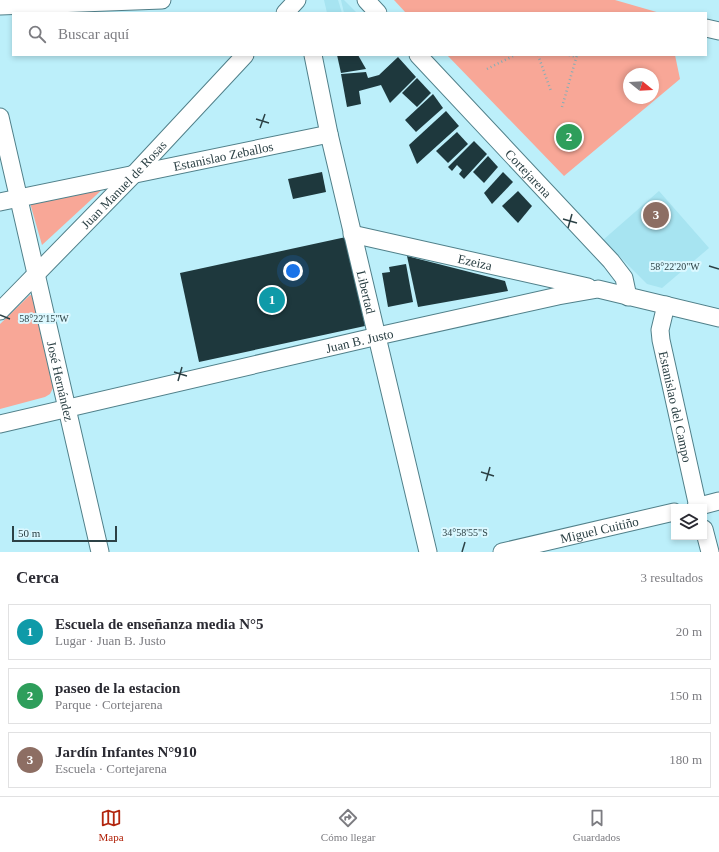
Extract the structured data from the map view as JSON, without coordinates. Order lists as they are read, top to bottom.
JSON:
{
  "streets": {
    "street": [
      "Estanislao Zeballos",
      "Cortejarena",
      "Juan Manuel de Rosas",
      "Ezeiza",
      "Libertad",
      "Juan B. Justo",
      "José Hernández",
      "Estanislao del Campo",
      "Miguel Cuitiño"
    ]
  },
  "crossings": [
    ["Estanislao Zeballos", "Juan Manuel de Rosas"],
    ["Estanislao Zeballos", "Libertad"],
    ["Estanislao Zeballos", "José Hernández"],
    ["Cortejarena", "Juan B. Justo"],
    ["Juan Manuel de Rosas", "José Hernández"],
    ["Ezeiza", "Libertad"],
    ["Ezeiza", "Juan B. Justo"],
    ["Libertad", "Juan B. Justo"],
    ["Juan B. Justo", "José Hernández"],
    ["Juan B. Justo", "Estanislao del Campo"]
  ],
  "scale_bar": "50 m",
  "north": "right",
  "page": {
    "search": "Buscar aquí",
    "pins": ["2", "3", "1"],
    "scale": "50 m",
    "heading": ["Cerca", "3 resultados"],
    "list": [
      {
        "mark": "1",
        "name": "Escuela de enseñanza media N°5",
        "note": "Lugar · Juan B. Justo",
        "value": "20 m"
      },
      {
        "mark": "2",
        "name": "paseo de la estacion",
        "note": "Parque · Cortejarena",
        "value": "150 m"
      },
      {
        "mark": "3",
        "name": "Jardín Infantes N°910",
        "note": "Escuela · Cortejarena",
        "value": "180 m"
      }
    ],
    "nav": ["Mapa", "Cómo llegar", "Guardados"]
  },
  "coordinates": ["58°22'20\"W", "58°22'15\"W", "34°58'55\"S"]
}
